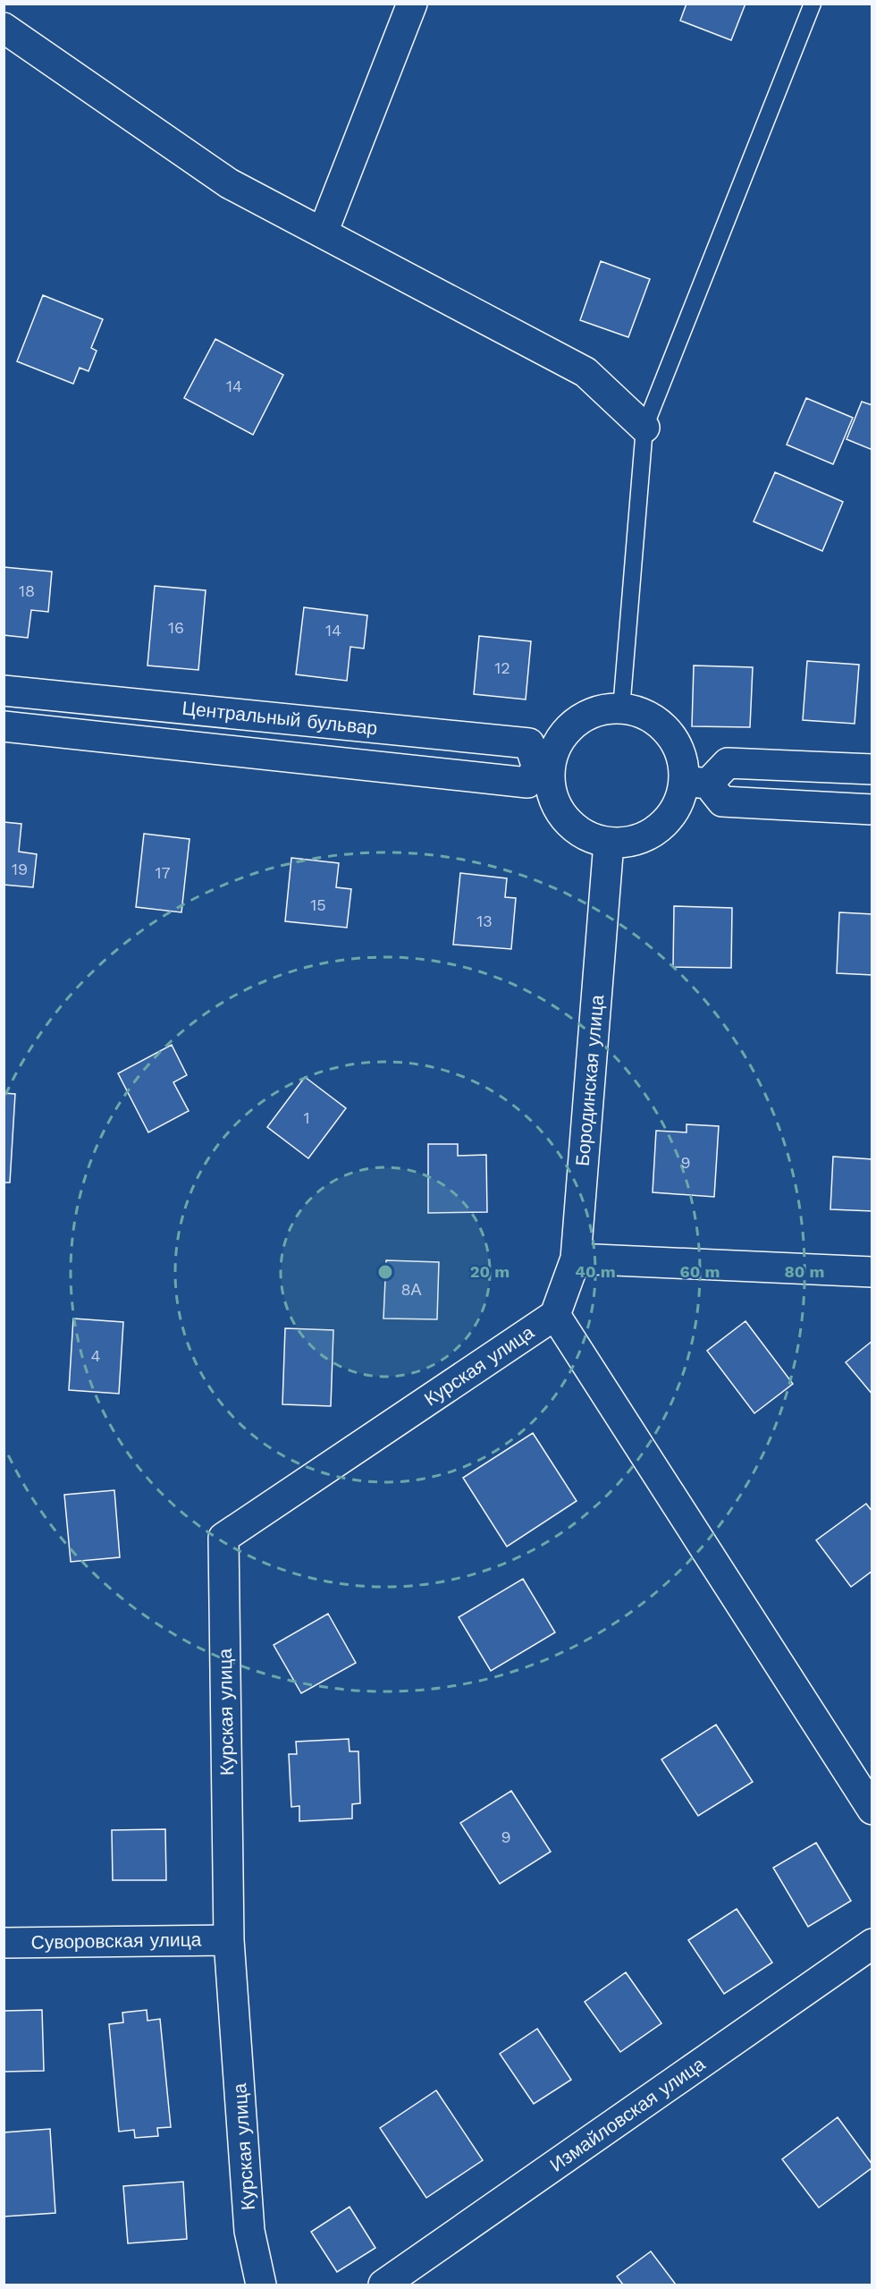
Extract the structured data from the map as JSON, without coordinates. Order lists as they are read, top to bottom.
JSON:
{
  "streets": {
    "street": [
      "Центральный бульвар",
      "Бородинская улица",
      "Курская улица",
      "Суворовская улица",
      "Измайловская улица"
    ]
  },
  "crossings": [
    ["Центральный бульвар", "Бородинская улица"],
    ["Бородинская улица", "Курская улица"],
    ["Курская улица", "Суворовская улица"]
  ],
  "house_numbers": [
    "14",
    "18",
    "16",
    "14",
    "12",
    "19",
    "17",
    "15",
    "13",
    "1",
    "9",
    "8А",
    "4",
    "9"
  ],
  "rings": [
    "20 m",
    "40 m",
    "60 m",
    "80 m"
  ]
}
